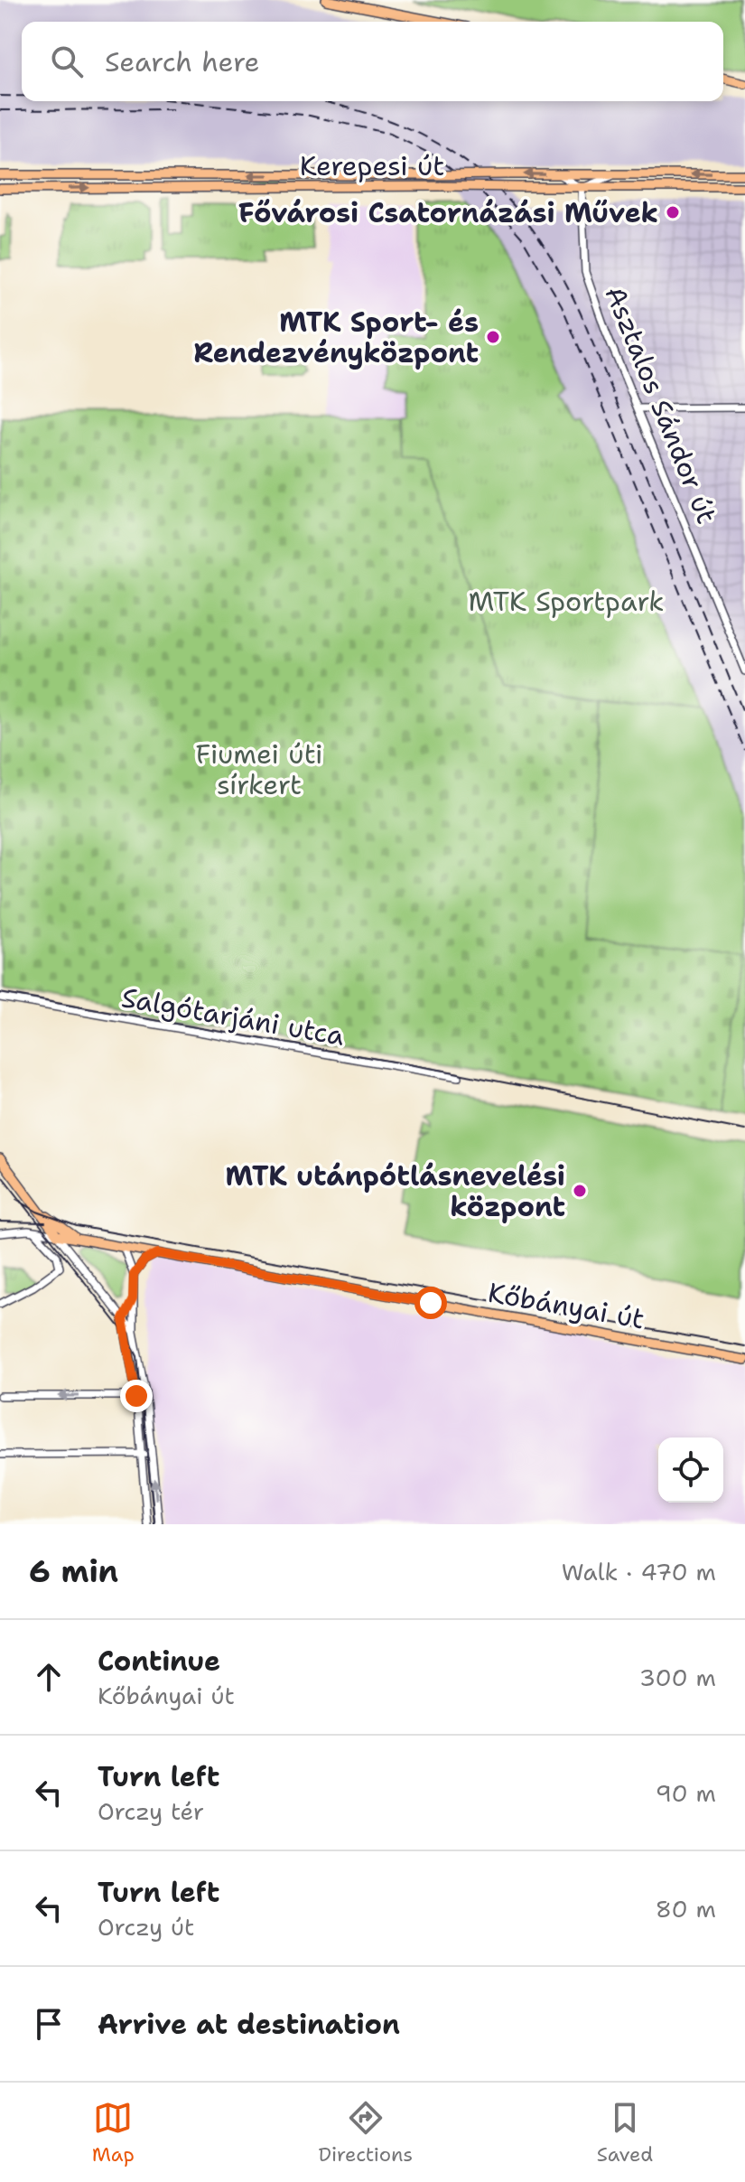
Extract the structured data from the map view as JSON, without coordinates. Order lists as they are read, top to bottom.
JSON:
{
  "streets": {
    "main road": ["Kerepesi út", "Kőbányai út"],
    "street": ["Asztalos Sándor út", "Salgótarjáni utca"]
  },
  "crossings": [
    ["Kerepesi út", "Asztalos Sándor út"]
  ],
  "parks": ["MTK Sportpark", "Fiumei úti sírkert"],
  "places": ["Fővárosi Csatornázási Művek", "MTK Sport- és Rendezvényközpont", "MTK utánpótlásnevelési központ"],
  "page": {
    "search": "Search here",
    "heading": ["6 min", "Walk · 470 m"],
    "list": [
      ["Continue", "Kőbányai út", "300 m"],
      ["Turn left", "Orczy tér", "90 m"],
      ["Turn left", "Orczy út", "80 m"],
      "Arrive at destination"
    ],
    "nav": ["Map", "Directions", "Saved"]
  }
}
